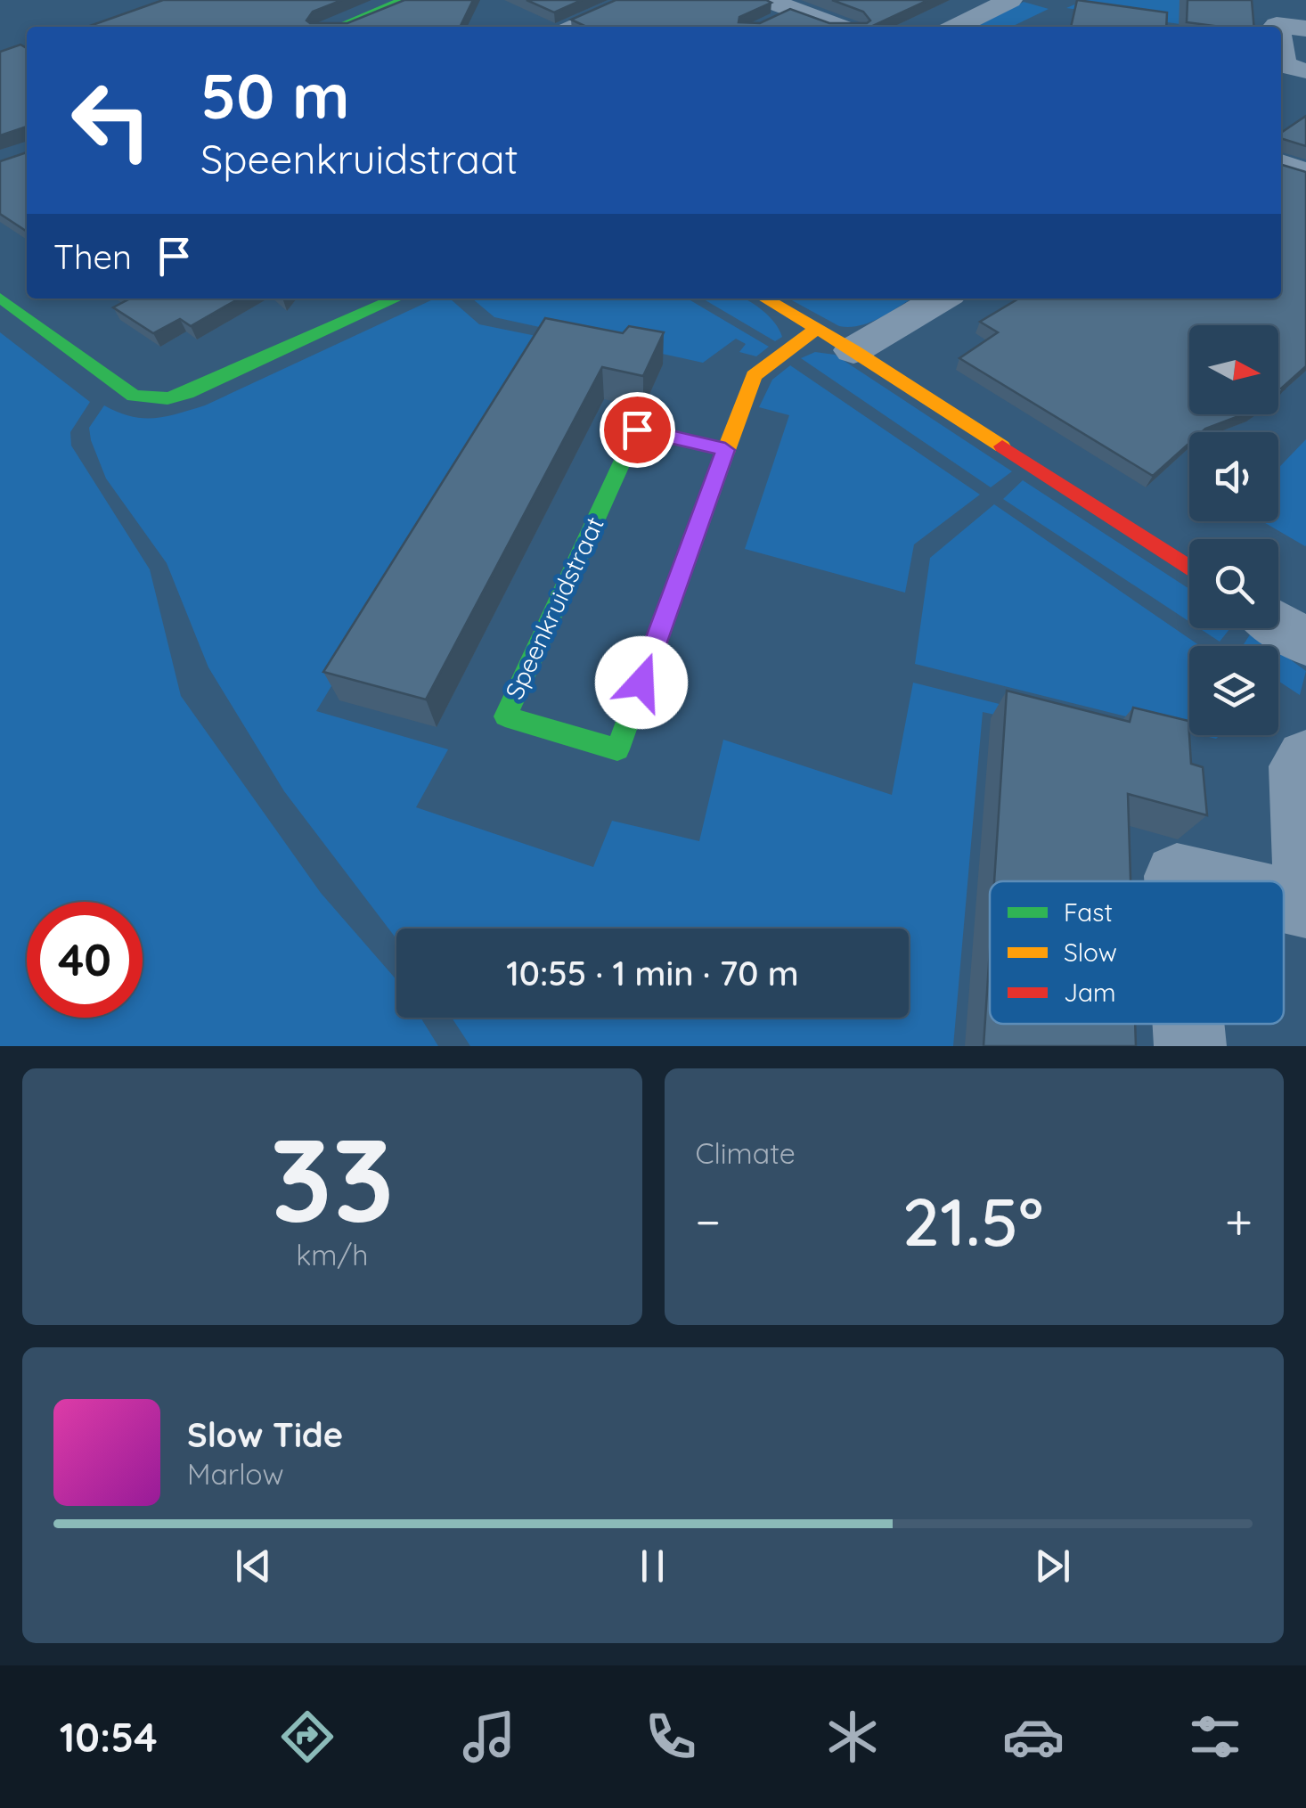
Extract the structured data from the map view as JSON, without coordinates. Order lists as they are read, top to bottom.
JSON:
{
  "streets": {
    "street": ["Speenkruidstraat"]
  },
  "legend": ["Fast", "Slow", "Jam"],
  "north": "right",
  "page": {
    "turn": ["50 m", "Speenkruidstraat"],
    "then": "Then",
    "limit": "40",
    "trip": "10:55 · 1 min · 70 m",
    "tile": [
      ["33", "km/h"],
      "Climate"
    ],
    "heat": ["−", "21.5°", "+"],
    "song": ["Slow Tide", "Marlow"],
    "tabs": "10:54"
  }
}
